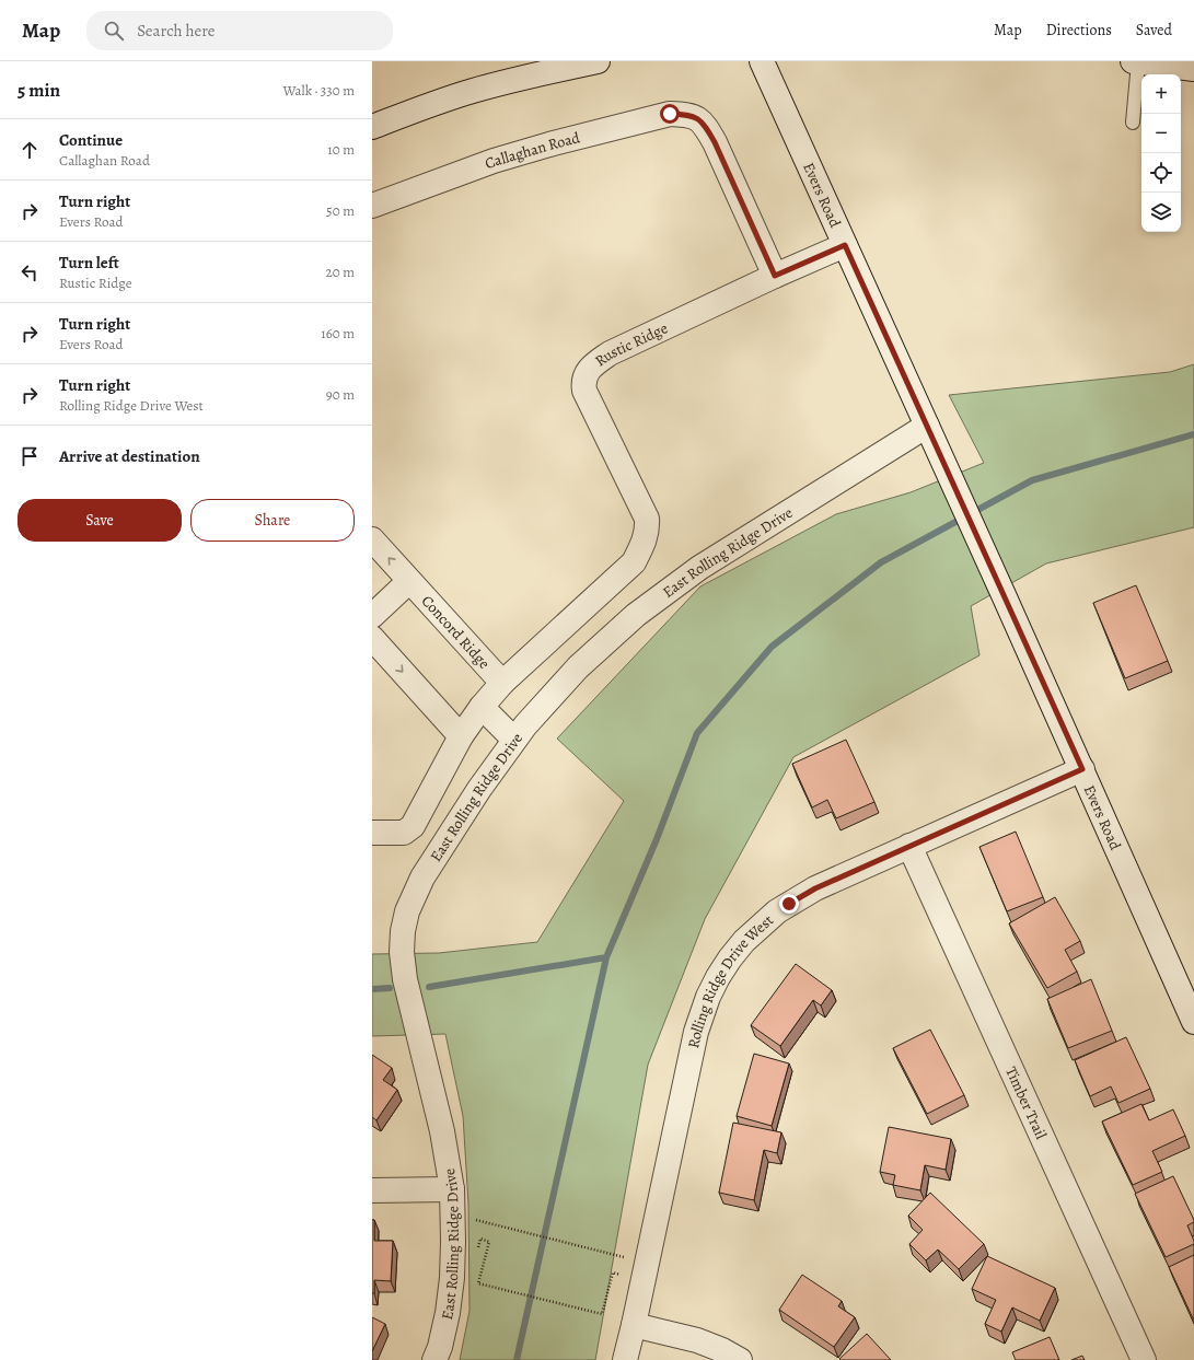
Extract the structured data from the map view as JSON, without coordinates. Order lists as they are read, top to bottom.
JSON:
{
  "streets": {
    "street": [
      "Callaghan Road",
      "Evers Road",
      "Rustic Ridge",
      "East Rolling Ridge Drive",
      "Concord Ridge",
      "Rolling Ridge Drive West",
      "Timber Trail"
    ]
  },
  "crossings": [
    ["Callaghan Road", "Rustic Ridge"],
    ["Evers Road", "Rustic Ridge"],
    ["Evers Road", "East Rolling Ridge Drive"],
    ["Evers Road", "Rolling Ridge Drive West"],
    ["Rustic Ridge", "Concord Ridge"],
    ["Rolling Ridge Drive West", "Timber Trail"]
  ],
  "page": {
    "header": "Map",
    "search": "Search here",
    "nav": ["Map", "Directions", "Saved"],
    "heading": ["5 min", "Walk · 330 m"],
    "map_buttons": ["+", "−"],
    "list": [
      ["Continue", "Callaghan Road", "10 m"],
      ["Turn right", "Evers Road", "50 m"],
      ["Turn left", "Rustic Ridge", "20 m"],
      ["Turn right", "Evers Road", "160 m"],
      ["Turn right", "Rolling Ridge Drive West", "90 m"],
      "Arrive at destination"
    ],
    "buttons": ["Save", "Share"]
  }
}
